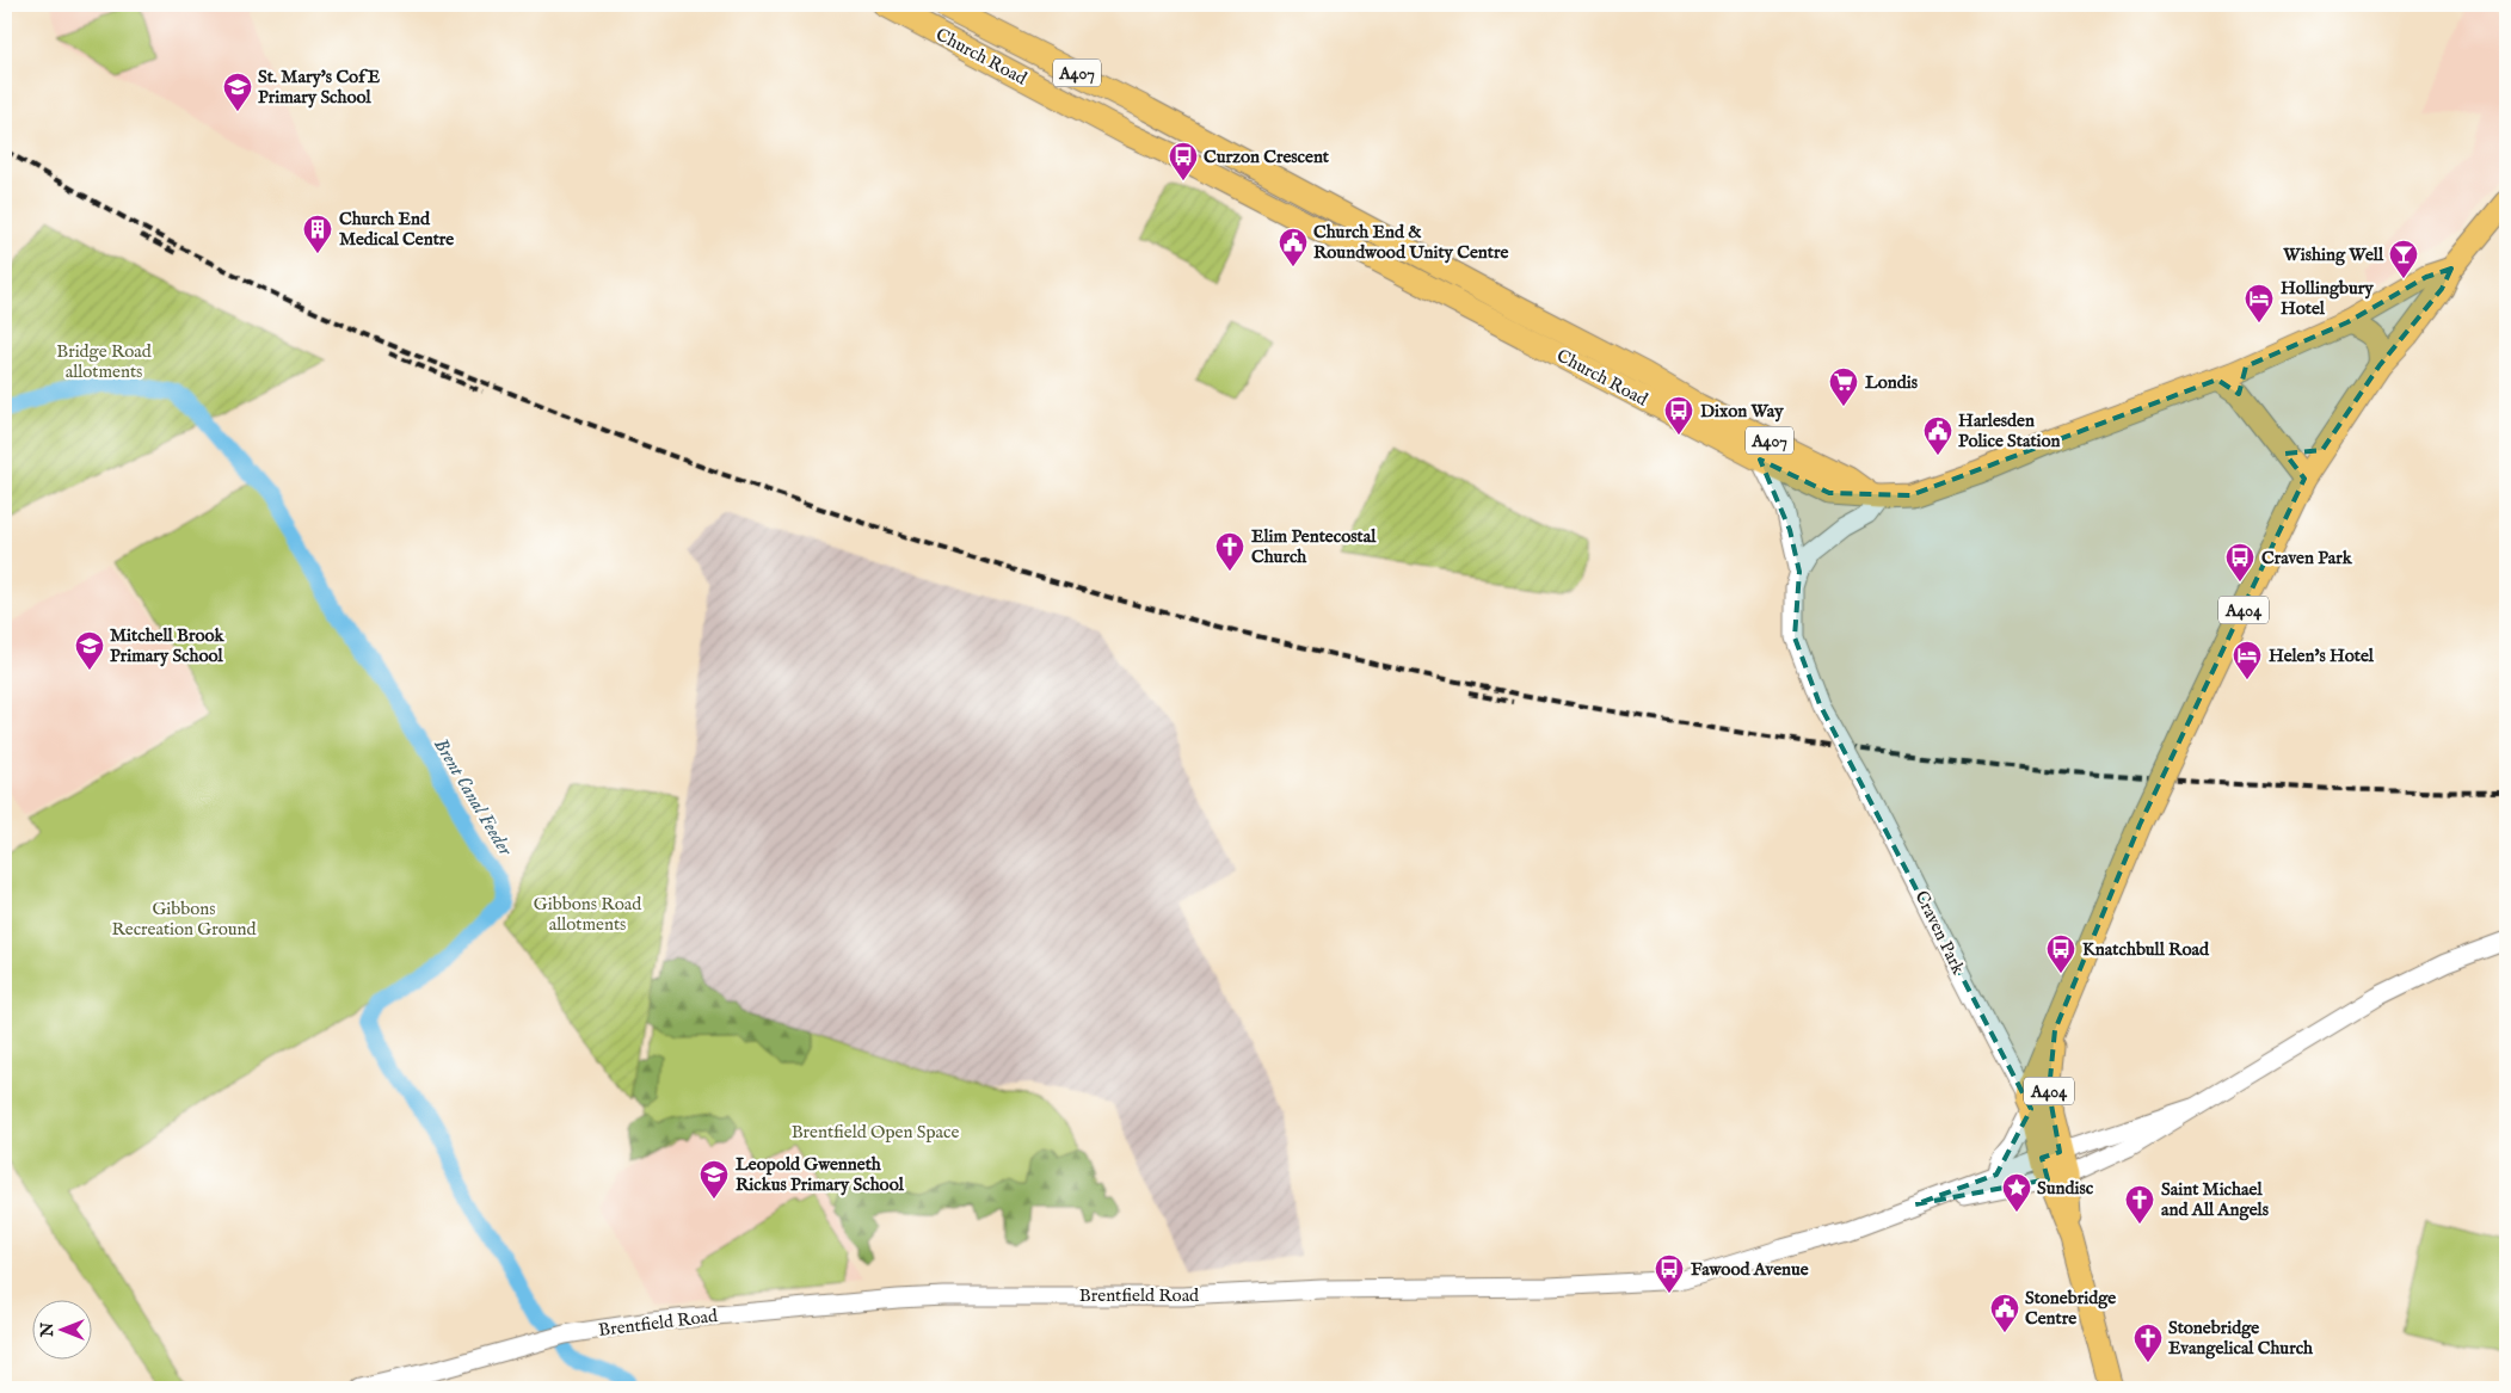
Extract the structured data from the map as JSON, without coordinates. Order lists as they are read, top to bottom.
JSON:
{
  "streets": {
    "main road": [
      "Church Road",
      "A407",
      "A404",
      "Craven Park"
    ],
    "street": ["Brentfield Road"]
  },
  "crossings": [
    ["Church Road", "A407"],
    ["Church Road", "Craven Park"],
    ["A407", "A404"],
    ["A407", "Craven Park"],
    ["A404", "Craven Park"],
    ["A404", "Brentfield Road"],
    ["Craven Park", "Brentfield Road"]
  ],
  "water": ["Brent Canal Feeder"],
  "parks": [
    "Bridge Road allotments",
    "Gibbons Road allotments",
    "Gibbons Recreation Ground",
    "Brentfield Open Space"
  ],
  "places": {
    "school or university": ["St. Mary's CofE Primary School", "Mitchell Brook Primary School", "Leopold Gwenneth Rickus Primary School"],
    "bus stop": [
      "Curzon Crescent",
      "Dixon Way",
      "Craven Park",
      "Knatchbull Road",
      "Fawood Avenue"
    ],
    "building": ["Church End Medical Centre"],
    "public building": ["Church End & Roundwood Unity Centre", "Harlesden Police Station", "Stonebridge Centre"],
    "bar": ["Wishing Well"],
    "hotel": ["Hollingbury Hotel", "Helen's Hotel"],
    "supermarket": ["Londis"],
    "church": ["Elim Pentecostal Church", "Saint Michael and All Angels", "Stonebridge Evangelical Church"],
    "place": ["Sundisc"]
  },
  "north": "left"
}
